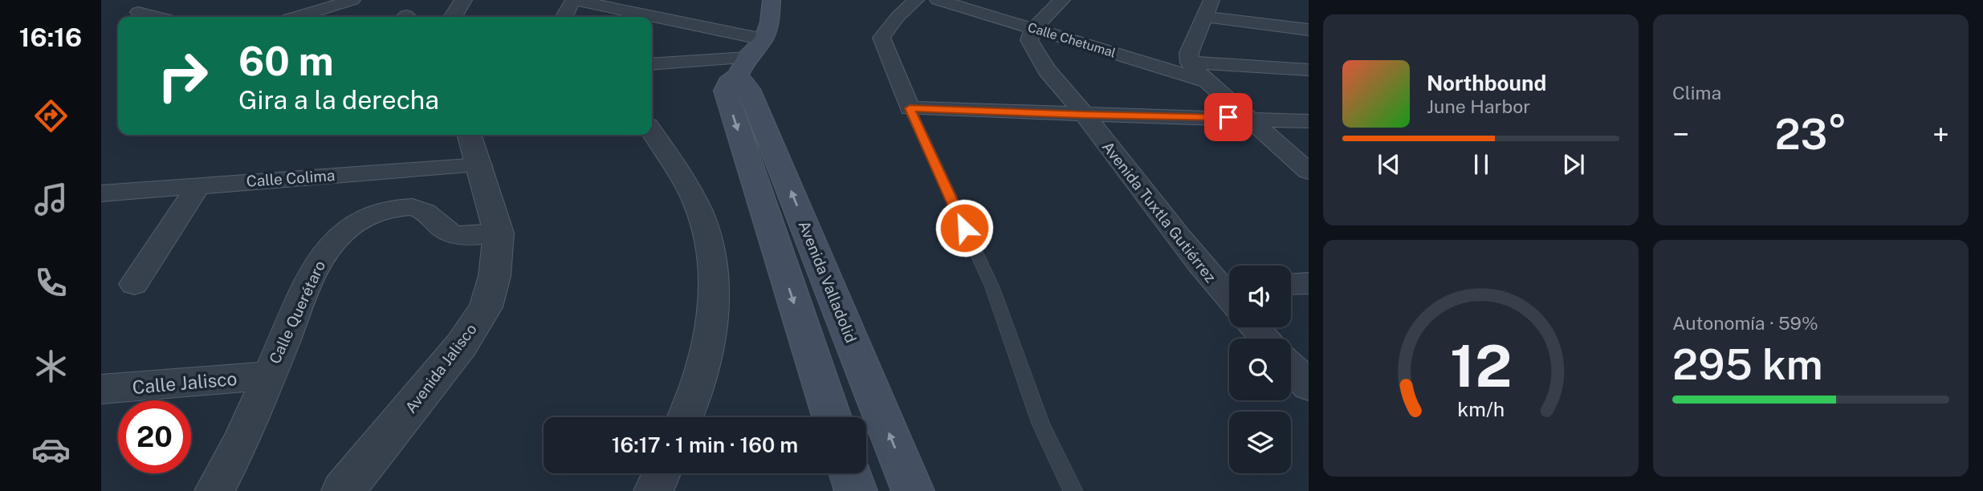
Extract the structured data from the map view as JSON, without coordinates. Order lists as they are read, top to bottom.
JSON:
{
  "streets": {
    "main road": ["Avenida Valladolid"],
    "street": [
      "Calle Chetumal",
      "Calle Colima",
      "Avenida Tuxtla Gutiérrez",
      "Calle Querétaro",
      "Avenida Jalisco",
      "Calle Jalisco"
    ]
  },
  "crossings": [
    ["Calle Chetumal", "Avenida Tuxtla Gutiérrez"],
    ["Calle Colima", "Avenida Jalisco"],
    ["Calle Querétaro", "Avenida Jalisco"],
    ["Calle Querétaro", "Calle Jalisco"]
  ],
  "page": {
    "tabs": "16:16",
    "tile": [
      "Clima",
      ["Autonomía · 59%", "295 km"]
    ],
    "turn": ["60 m", "Gira a la derecha"],
    "song": ["Northbound", "June Harbor"],
    "heat": ["−", "23°", "+"],
    "limit": "20",
    "trip": "16:17 · 1 min · 160 m",
    "gauge": ["12", "km/h"]
  }
}
